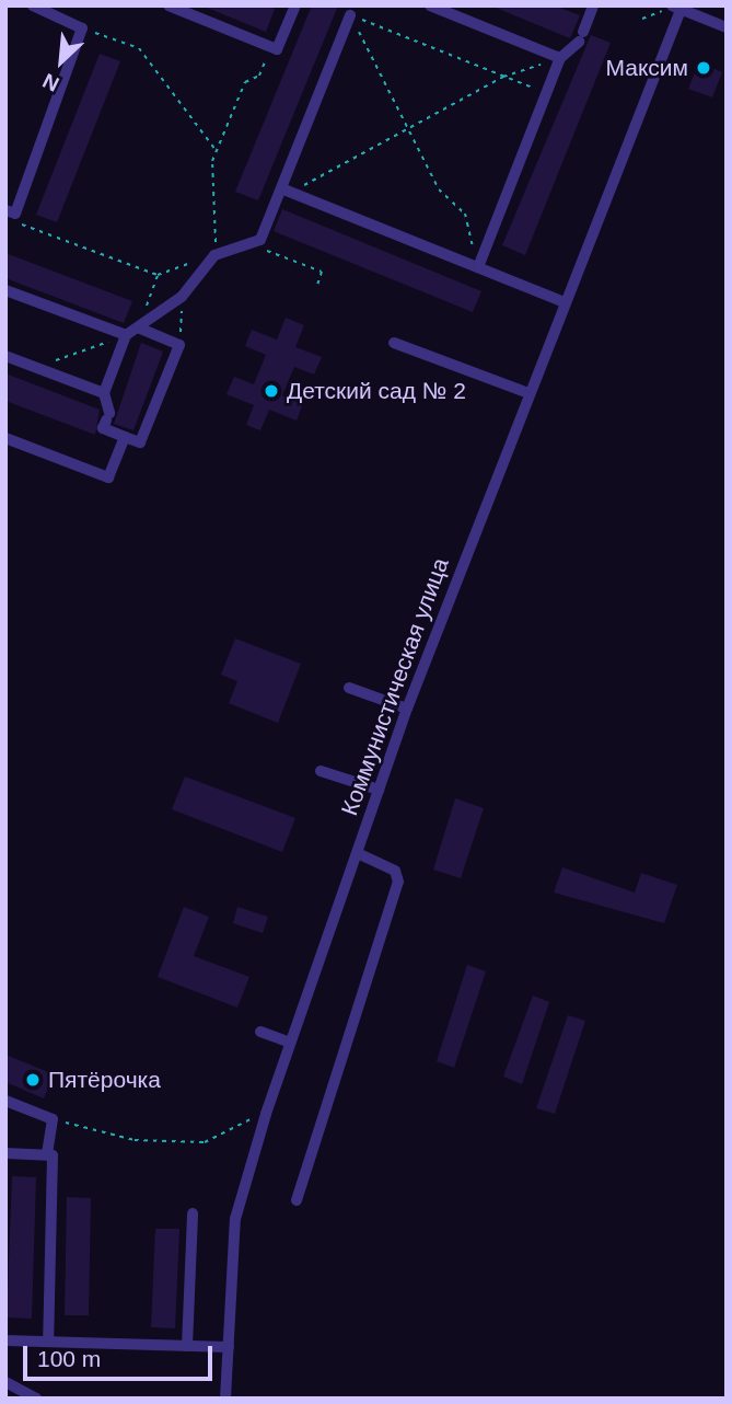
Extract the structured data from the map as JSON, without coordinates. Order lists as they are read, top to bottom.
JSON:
{
  "streets": {
    "street": ["Коммунистическая улица"]
  },
  "places": ["Максим", "Детский сад № 2", "Пятёрочка"],
  "scale_bar": "100 m",
  "north": "bottom left"
}
